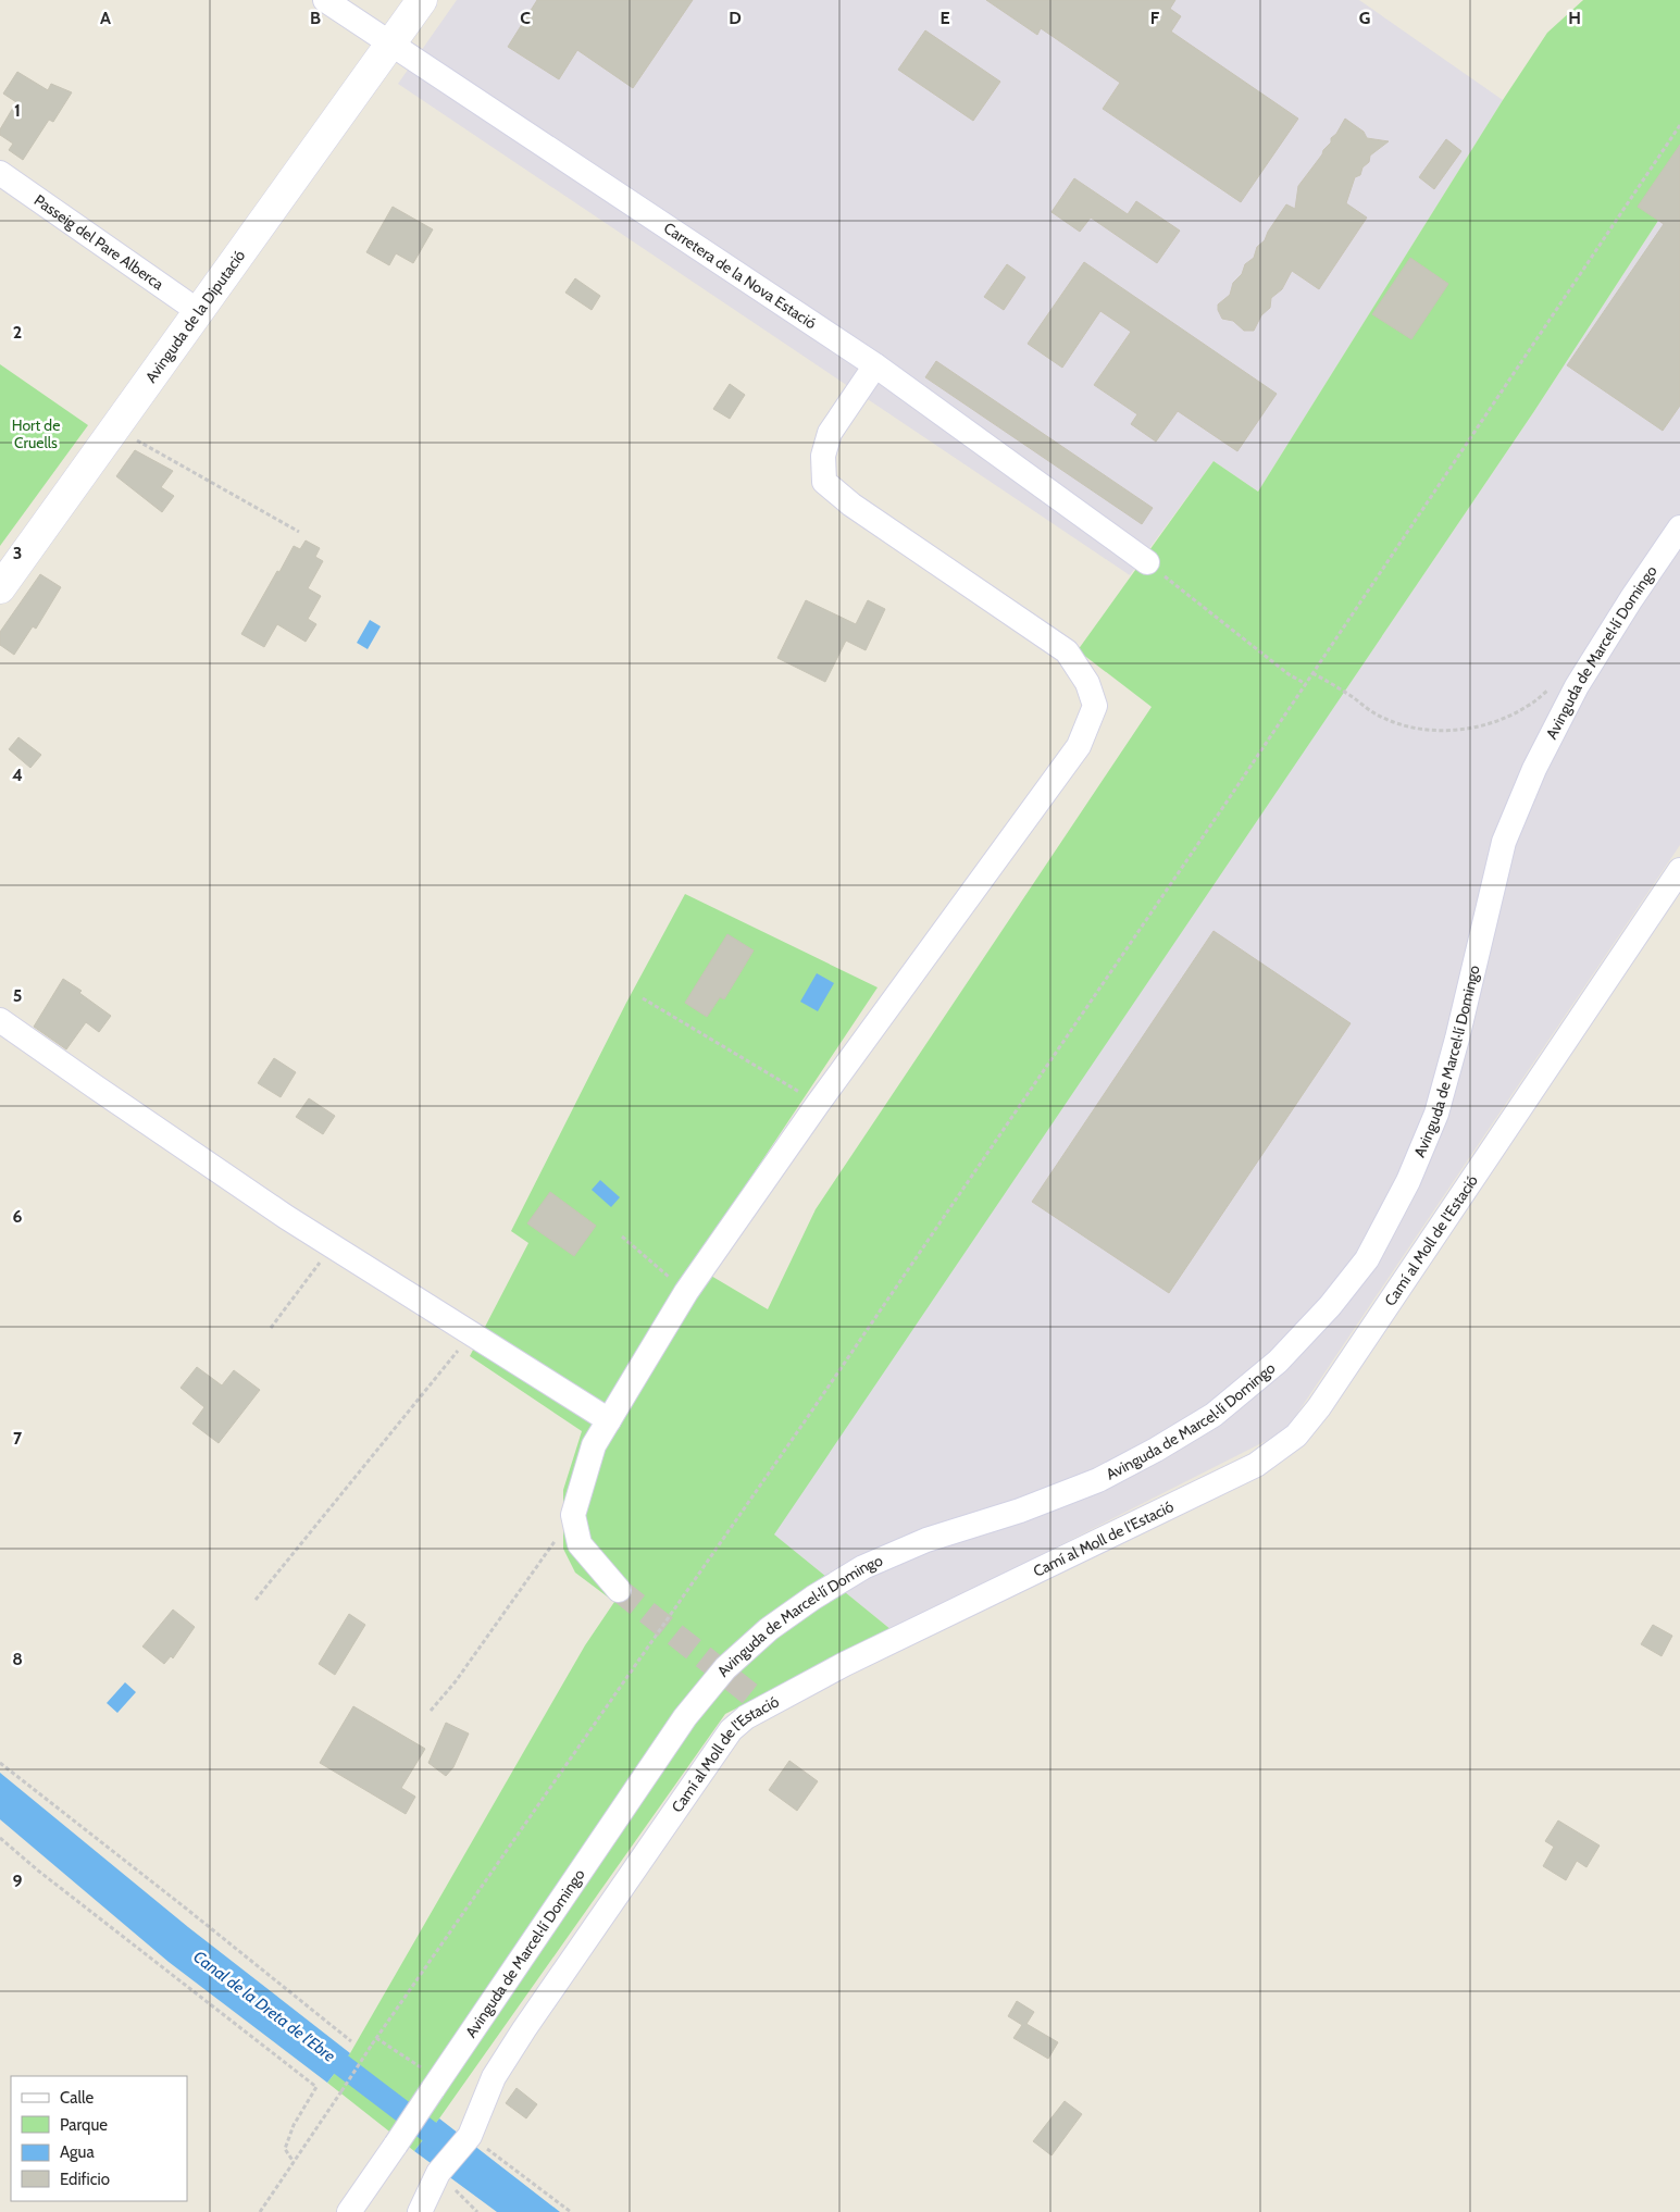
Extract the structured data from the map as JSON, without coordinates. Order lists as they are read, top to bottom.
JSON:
{
  "streets": {
    "street": [
      "Passeig del Pare Alberca",
      "Carretera de la Nova Estació",
      "Avinguda de la Diputació",
      "Avinguda de Marcel·lí Domingo",
      "Camí al Moll de l'Estació"
    ]
  },
  "crossings": [
    ["Passeig del Pare Alberca", "Avinguda de la Diputació"],
    ["Carretera de la Nova Estació", "Avinguda de la Diputació"]
  ],
  "water": ["Canal de la Dreta de l'Ebre"],
  "parks": ["Hort de Cruells"],
  "legend": [
    "Calle",
    "Parque",
    "Agua",
    "Edificio"
  ],
  "grid": {
    "columns": [
      "A",
      "B",
      "C",
      "D",
      "E",
      "F",
      "G",
      "H"
    ],
    "rows": [
      "1",
      "2",
      "3",
      "4",
      "5",
      "6",
      "7",
      "8",
      "9"
    ]
  }
}
